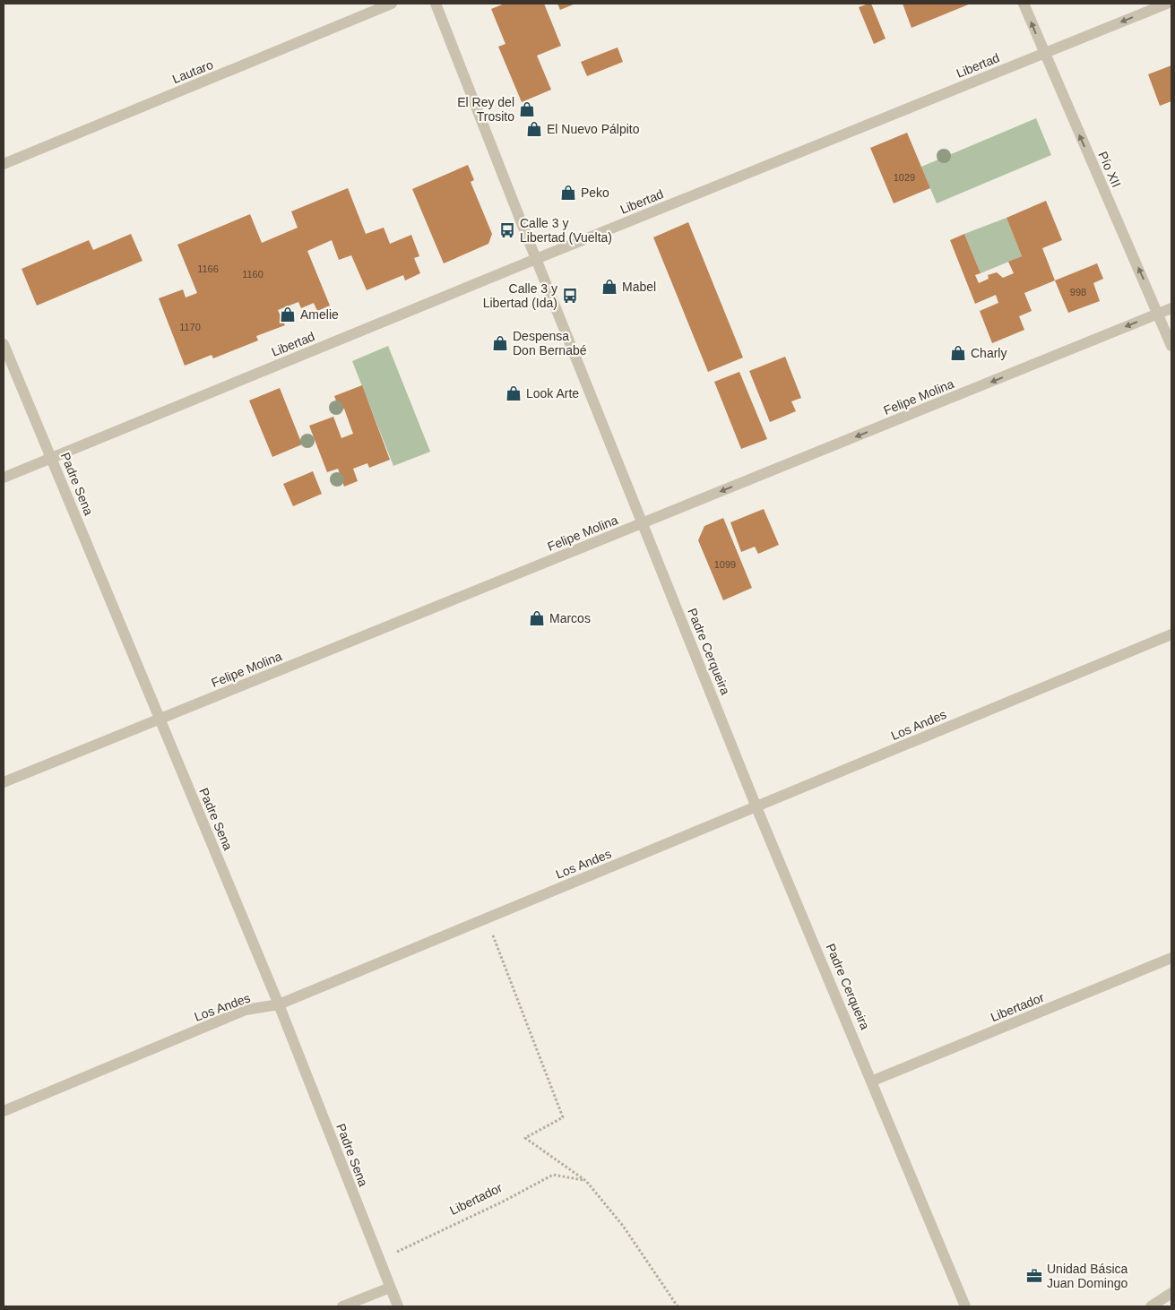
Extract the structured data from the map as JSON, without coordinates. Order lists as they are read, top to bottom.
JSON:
{
  "streets": {
    "street": [
      "Libertad",
      "Lautaro",
      "Pío XII",
      "Felipe Molina",
      "Padre Sena",
      "Padre Cerqueira",
      "Los Andes",
      "Libertador"
    ]
  },
  "crossings": [
    ["Libertad", "Pío XII"],
    ["Libertad", "Padre Sena"],
    ["Libertad", "Padre Cerqueira"],
    ["Pío XII", "Felipe Molina"],
    ["Felipe Molina", "Padre Sena"],
    ["Felipe Molina", "Padre Cerqueira"],
    ["Padre Sena", "Los Andes"],
    ["Padre Sena", "Libertador"],
    ["Padre Cerqueira", "Los Andes"],
    ["Padre Cerqueira", "Libertador"]
  ],
  "one_way": ["Pío XII", "Felipe Molina"],
  "places": {
    "shop": [
      "El Rey del Trosito",
      "El Nuevo Pálpito",
      "Peko",
      "Mabel",
      "Amelie",
      "Despensa Don Bernabé",
      "Charly",
      "Look Arte",
      "Marcos"
    ],
    "bus stop": ["Calle 3 y Libertad (Vuelta)", "Calle 3 y Libertad (Ida)"],
    "office": ["Unidad Básica Juan Domingo"]
  },
  "house_numbers": [
    "1029",
    "1166",
    "1160",
    "998",
    "1170",
    "1099"
  ]
}
